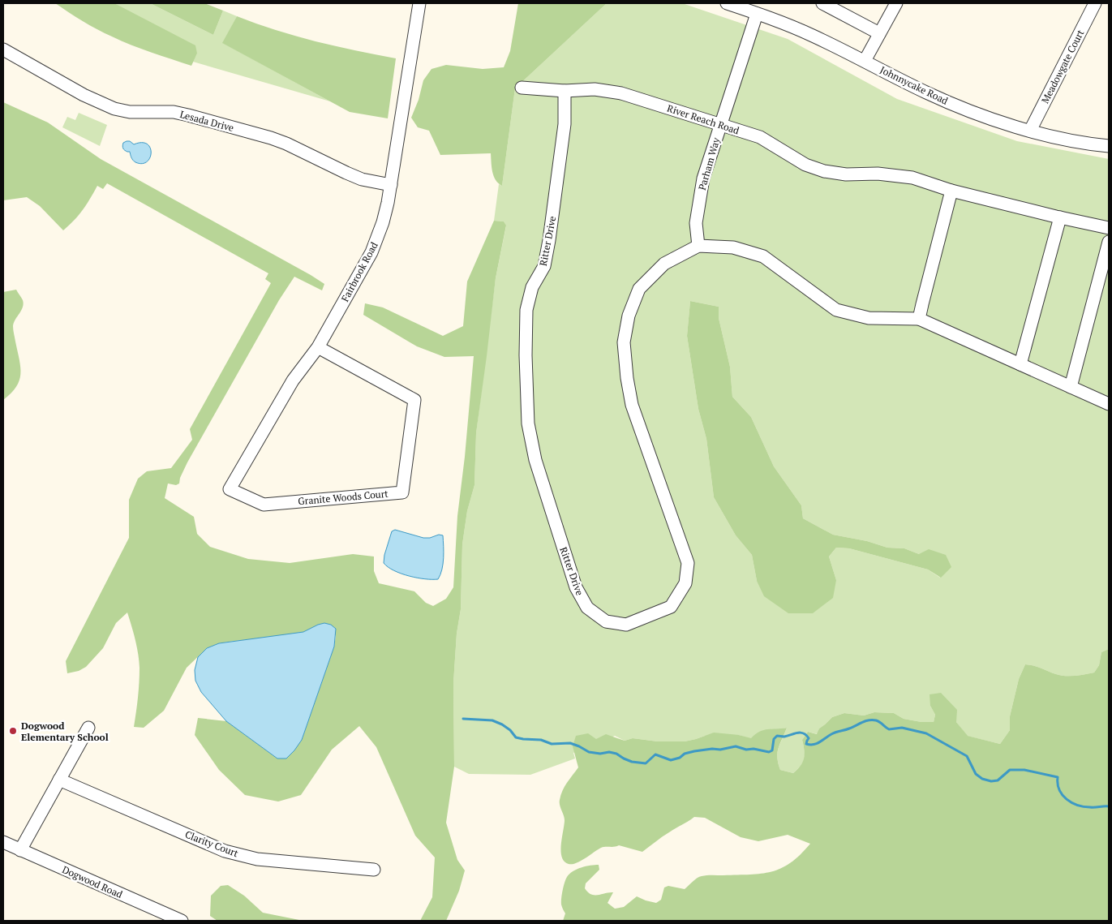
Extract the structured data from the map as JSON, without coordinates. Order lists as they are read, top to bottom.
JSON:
{
  "streets": {
    "street": [
      "Meadowgate Court",
      "Johnnycake Road",
      "River Reach Road",
      "Lesada Drive",
      "Parham Way",
      "Ritter Drive",
      "Fairbrook Road",
      "Granite Woods Court",
      "Clarity Court",
      "Dogwood Road"
    ]
  },
  "crossings": [
    ["Meadowgate Court", "Johnnycake Road"],
    ["Johnnycake Road", "Parham Way"],
    ["River Reach Road", "Parham Way"],
    ["River Reach Road", "Ritter Drive"],
    ["Lesada Drive", "Fairbrook Road"],
    ["Parham Way", "Ritter Drive"],
    ["Fairbrook Road", "Granite Woods Court"]
  ],
  "places": ["Dogwood Elementary School"]
}
